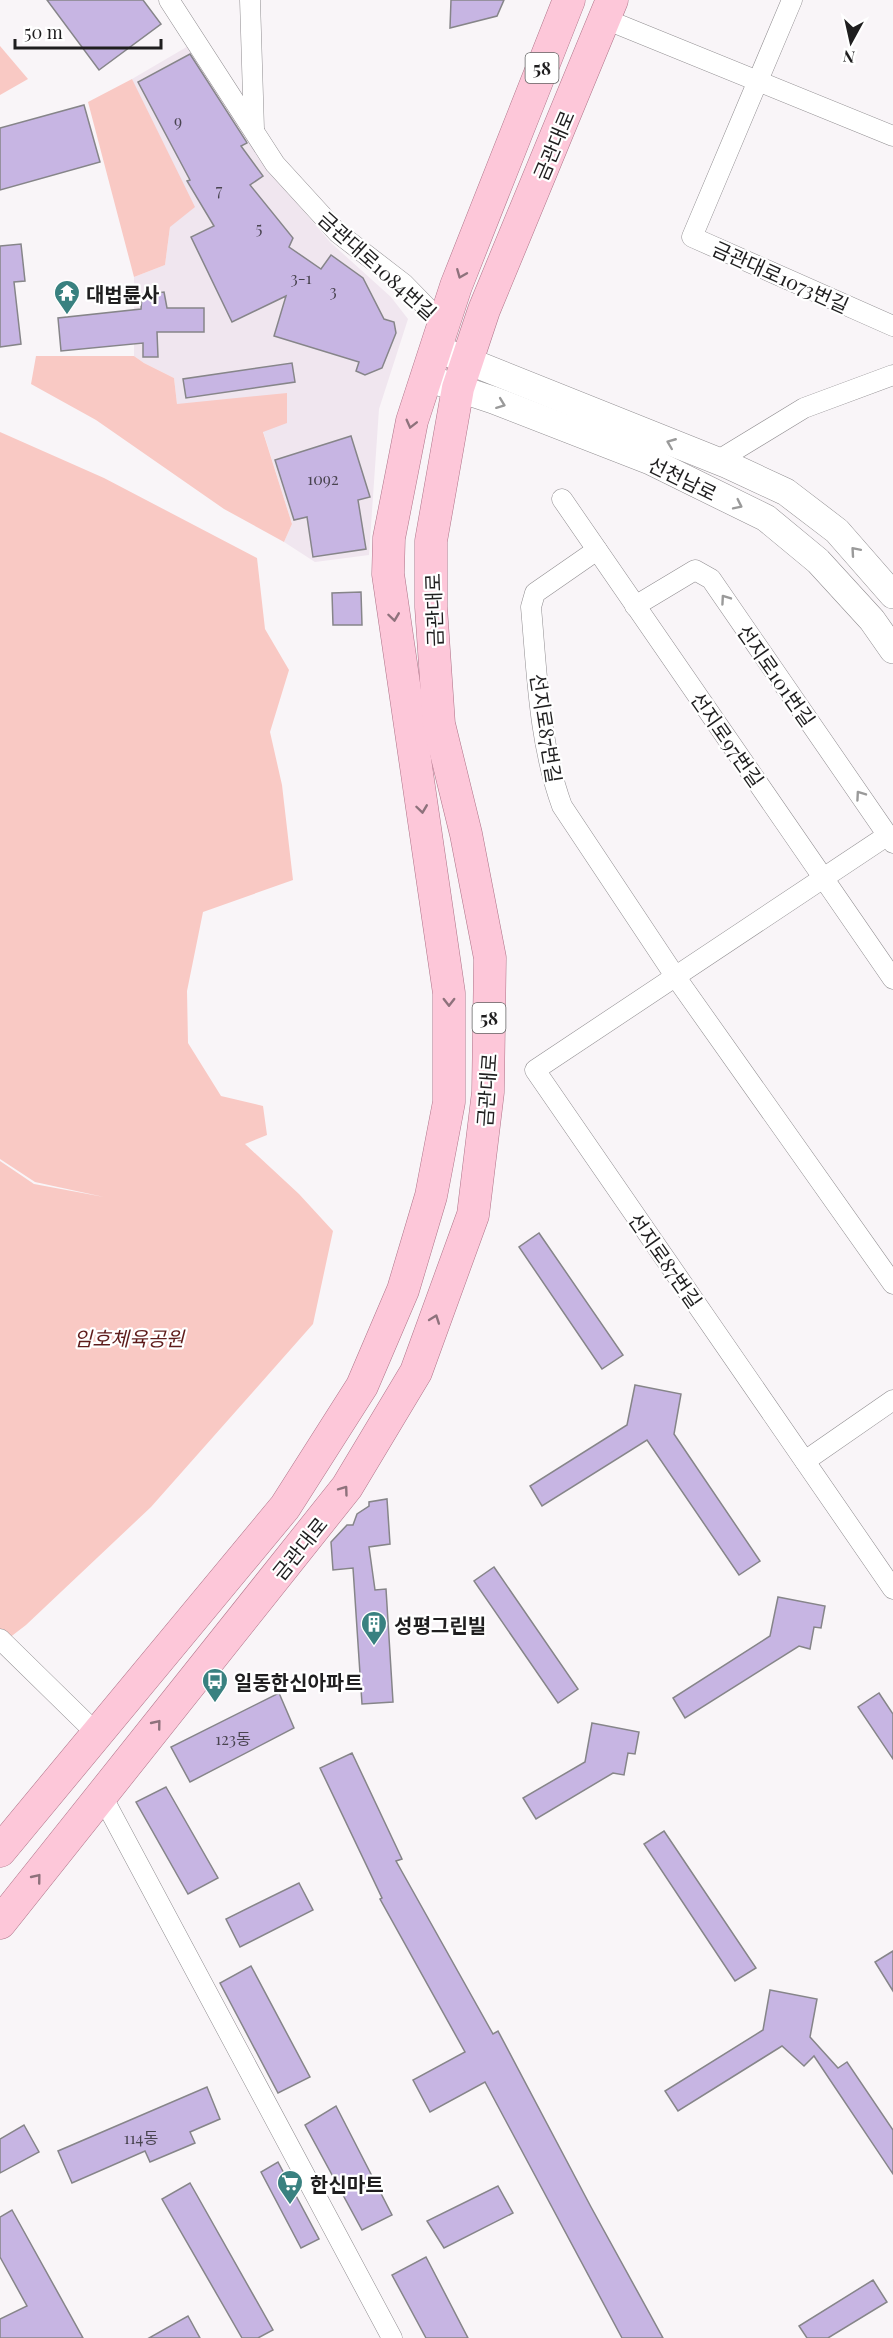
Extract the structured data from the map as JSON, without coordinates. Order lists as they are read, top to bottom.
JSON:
{
  "streets": {
    "main road": ["58", "금관대로", "선천남로"],
    "street": [
      "금관대로1084번길",
      "금관대로1073번길",
      "선지로101번길",
      "선지로87번길",
      "선지로97번길"
    ]
  },
  "crossings": [
    ["금관대로", "금관대로1084번길"],
    ["금관대로", "선천남로"],
    ["금관대로1084번길", "선천남로"],
    ["선지로101번길", "선지로87번길"],
    ["선지로101번길", "선지로97번길"],
    ["선지로87번길", "선지로97번길"]
  ],
  "one_way": ["선지로101번길"],
  "parks": ["임호체육공원"],
  "places": {
    "temple": ["대법륜사"],
    "building": ["성평그린빌"],
    "bus stop": ["일동한신아파트"],
    "supermarket": ["한신마트"]
  },
  "house_numbers": [
    "9",
    "7",
    "5",
    "3-1",
    "3",
    "1092",
    "123동",
    "114동"
  ],
  "scale_bar": "50 m",
  "north": "bottom"
}
